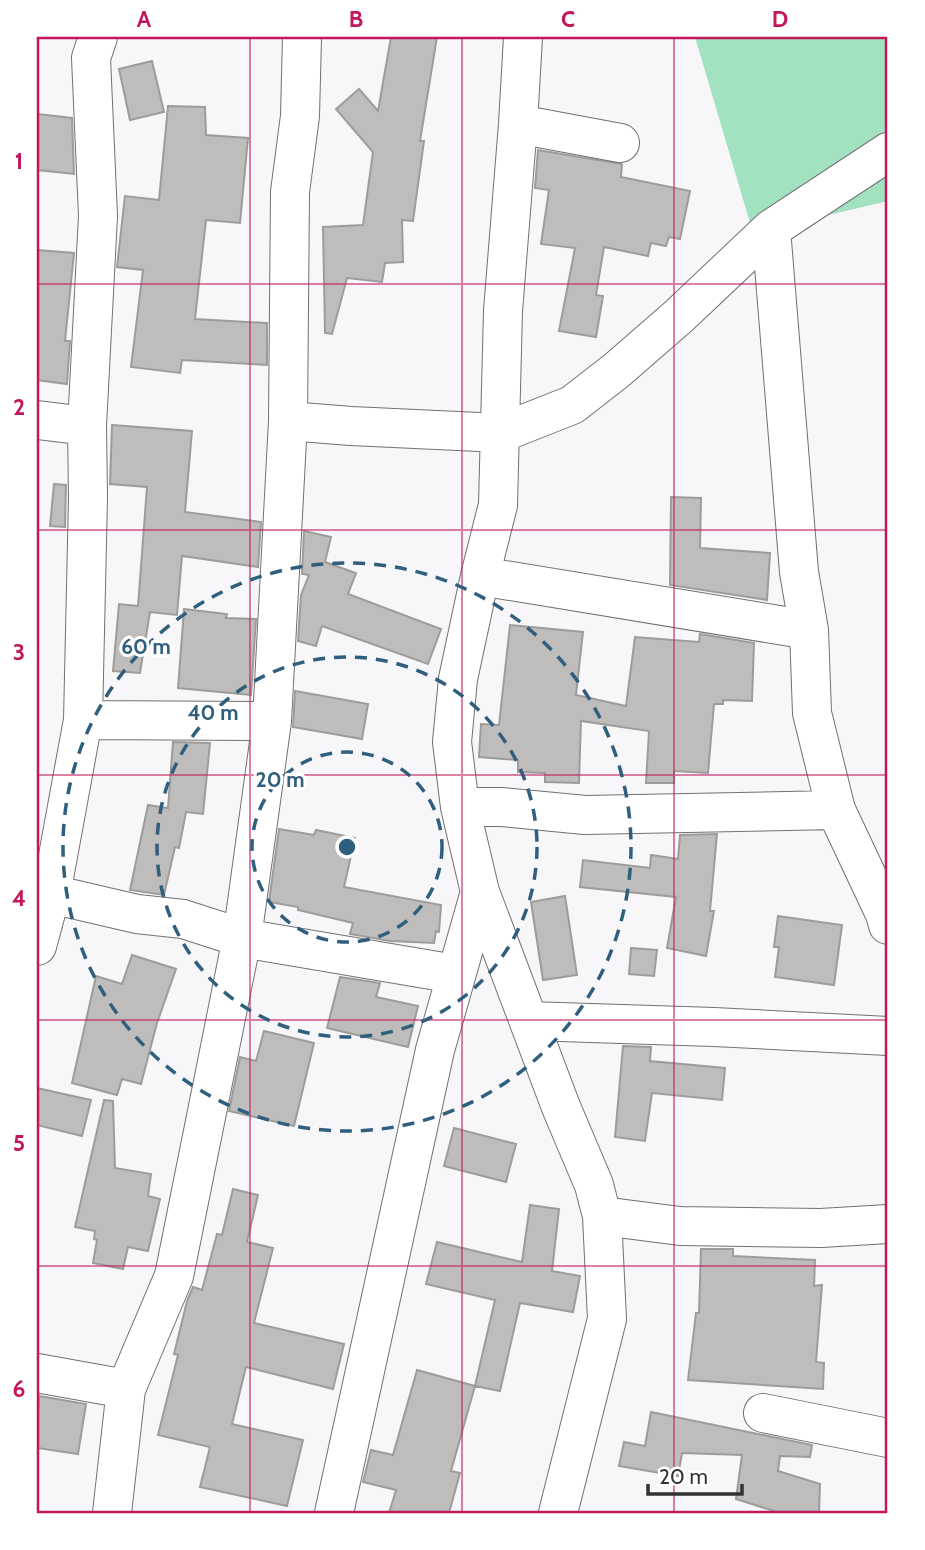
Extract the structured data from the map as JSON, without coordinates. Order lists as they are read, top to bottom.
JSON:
{
  "scale_bar": "20 m",
  "grid": {
    "columns": [
      "A",
      "B",
      "C",
      "D"
    ],
    "rows": [
      "1",
      "2",
      "3",
      "4",
      "5",
      "6"
    ]
  },
  "rings": ["60 m", "40 m", "20 m"]
}
